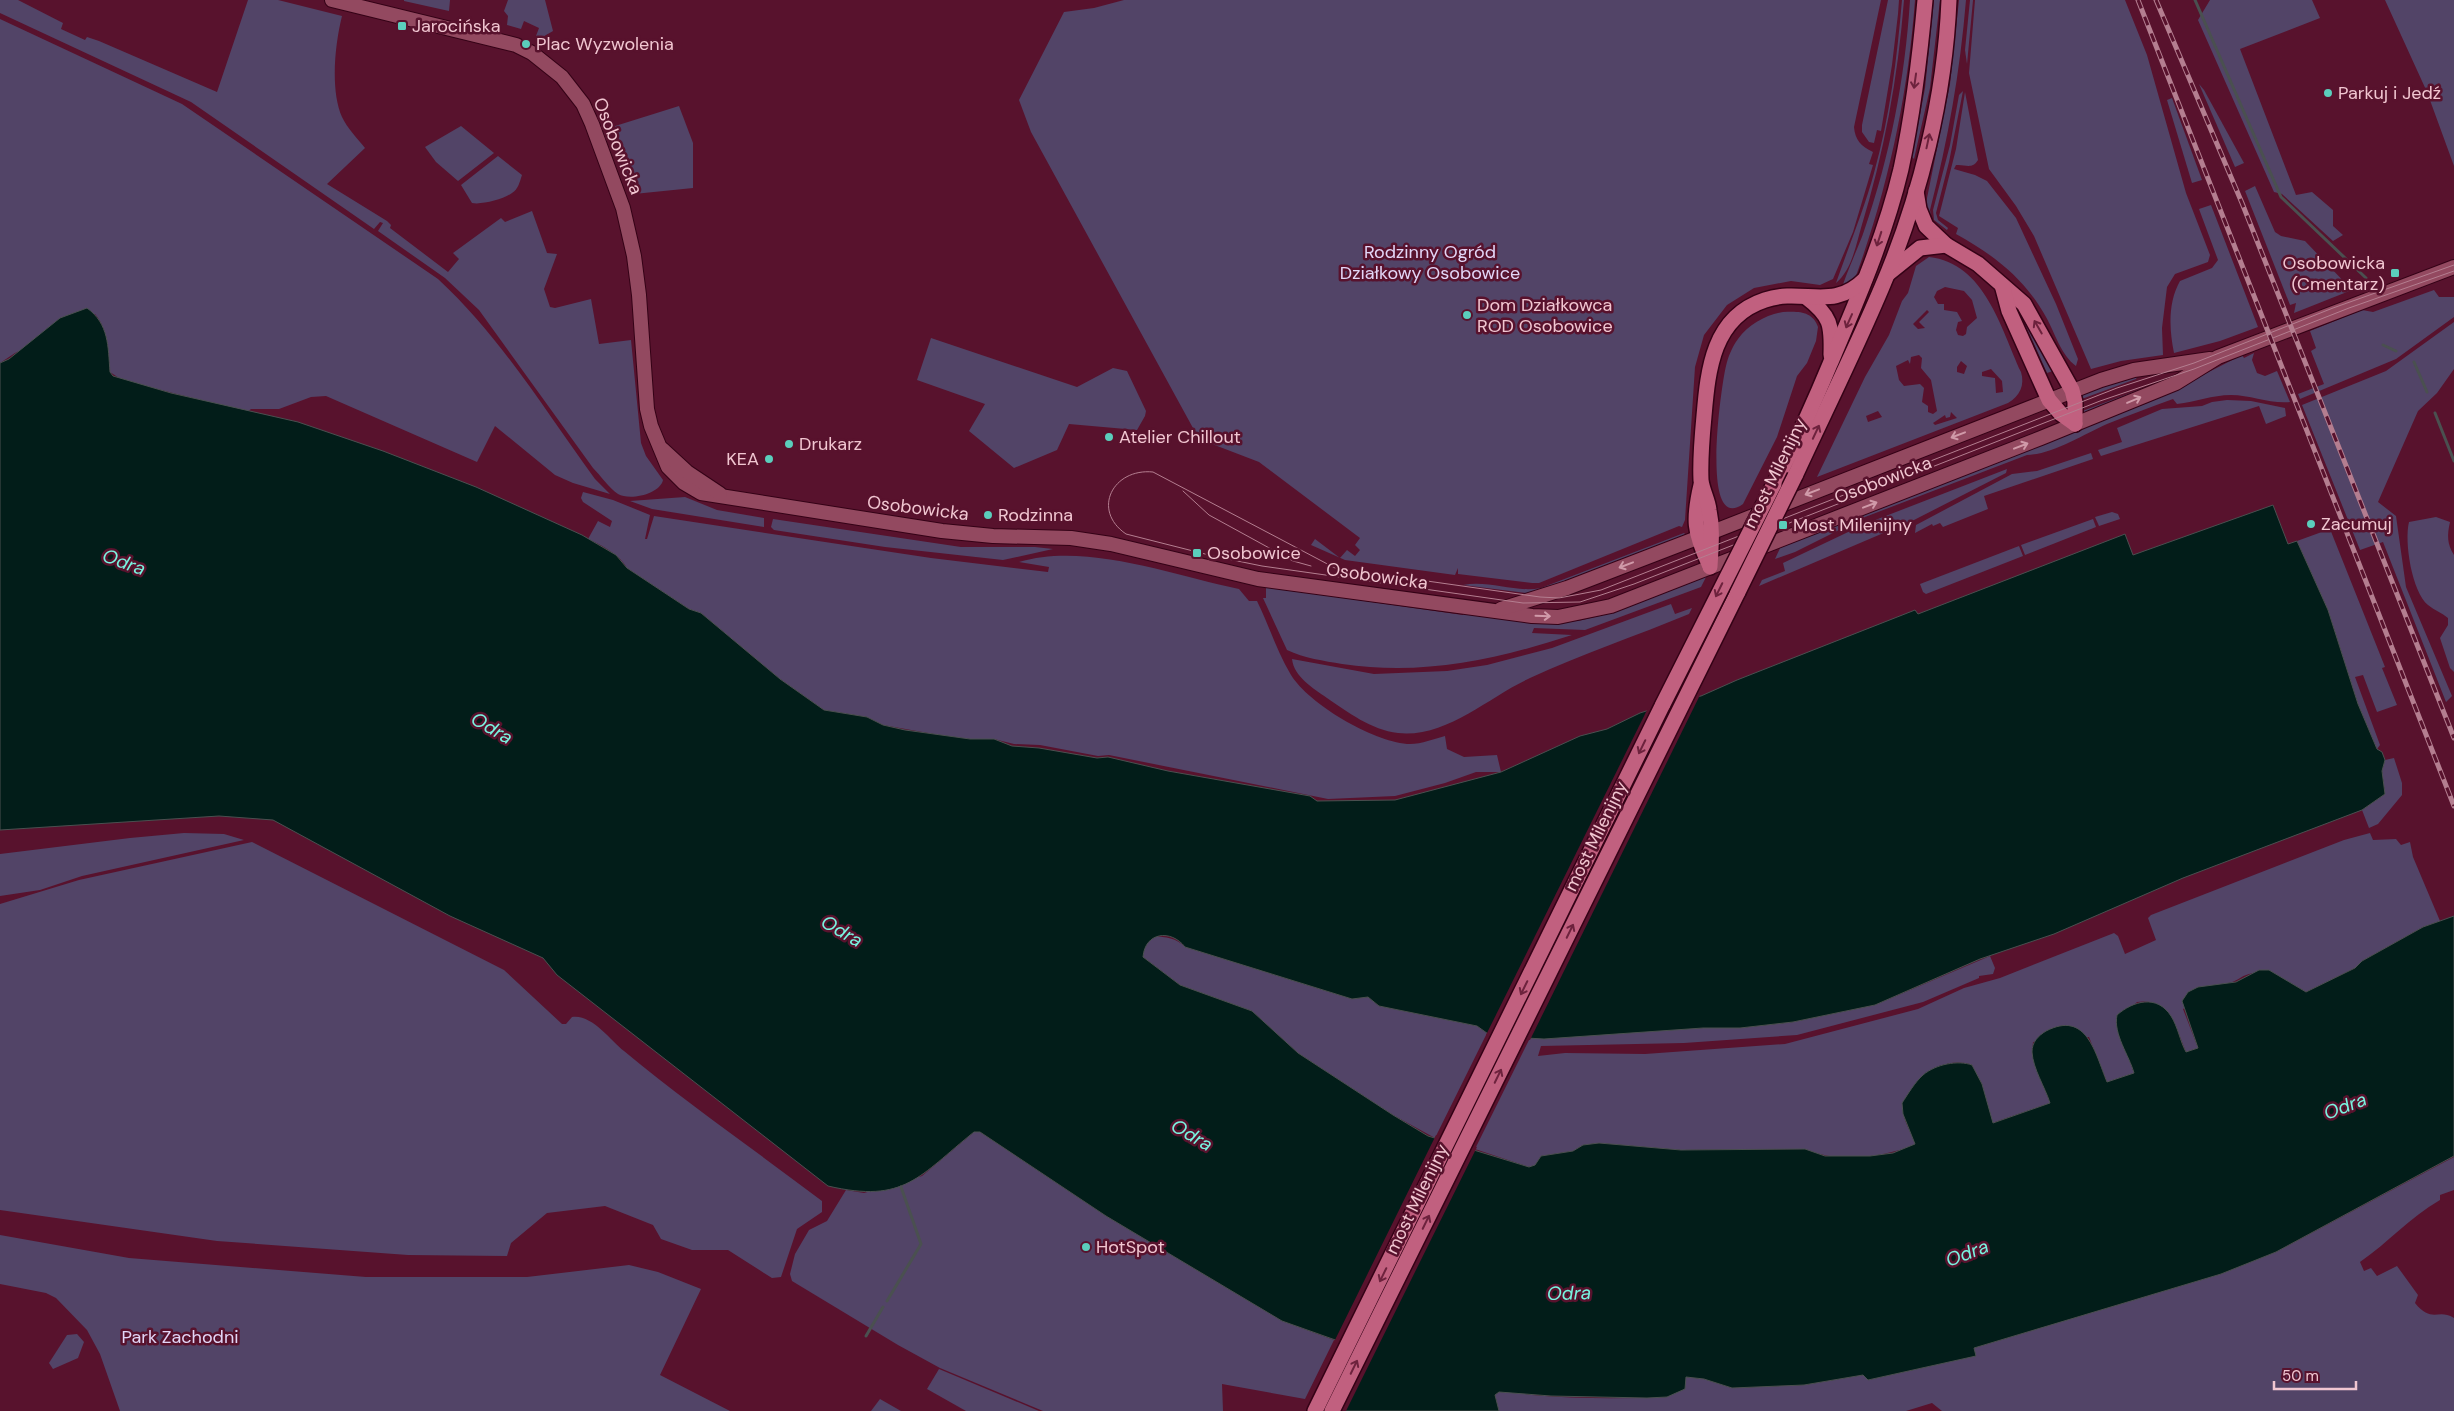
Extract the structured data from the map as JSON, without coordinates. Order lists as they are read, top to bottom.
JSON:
{
  "streets": {
    "main road": ["most Milenijny"],
    "street": ["Osobowicka"]
  },
  "water": ["Odra"],
  "parks": ["Rodzinny Ogród Działkowy Osobowice", "Park Zachodni"],
  "places": {
    "transit": [
      "Jarocińska",
      "Osobowicka (Cmentarz)",
      "Most Milenijny",
      "Osobowice"
    ],
    "other": [
      "Plac Wyzwolenia",
      "Parkuj i Jedź",
      "Dom Działkowca ROD Osobowice",
      "Atelier Chillout",
      "Drukarz",
      "KEA",
      "Rodzinna",
      "Zacumuj",
      "HotSpot"
    ]
  },
  "scale_bar": "50 m"
}
